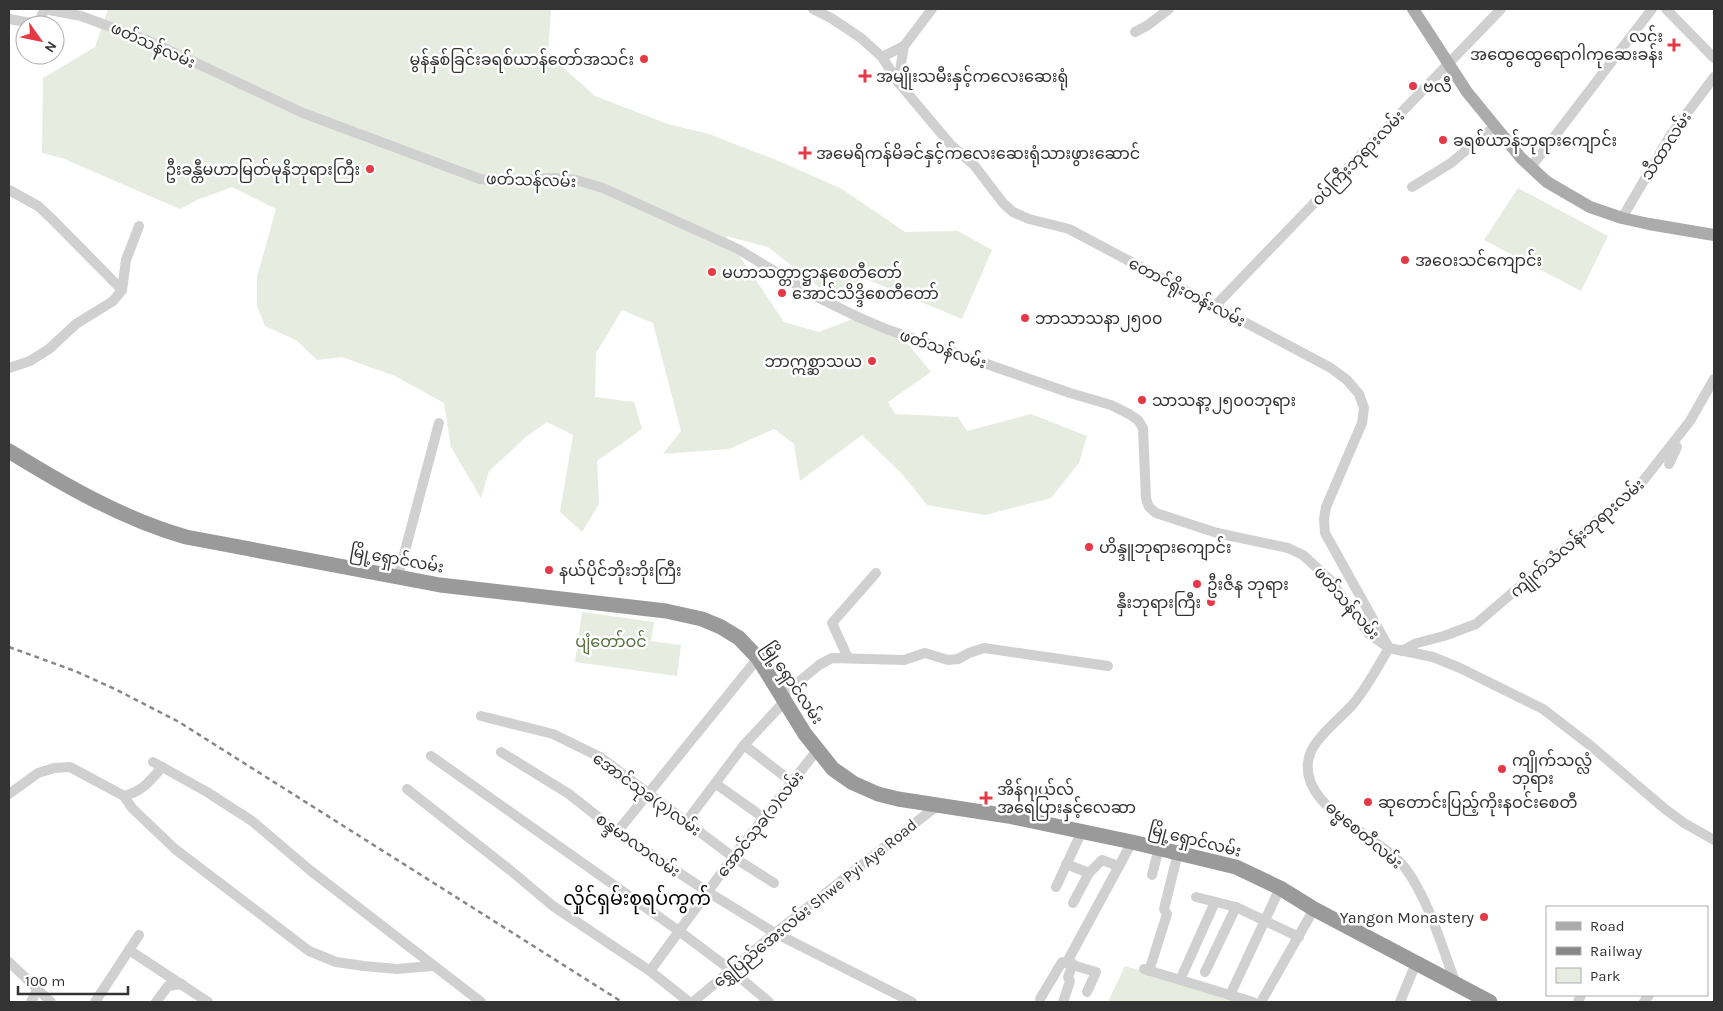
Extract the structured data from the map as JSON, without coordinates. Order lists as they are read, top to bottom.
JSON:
{
  "streets": {
    "highway": ["မြို့ရှောင်လမ်း"],
    "street": [
      "ဖတ်သန်လမ်း",
      "သီထာလမ်း",
      "ဝပ်ကြီးဘုရားလမ်း",
      "တောင်ရိုးတန်းလမ်း",
      "ကျိုက်သံလန်းဘုရားလမ်း",
      "အောင်သုခ(၃)လမ်း",
      "အောင်သုခ(၁)လမ်း",
      "ဓမ္မစေတီလမ်း",
      "စန္ဒမာလာလမ်း",
      "ရွှေပြည်အေးလမ်း Shwe Pyi Aye Road"
    ]
  },
  "crossings": [
    ["ဖတ်သန်လမ်း", "တောင်ရိုးတန်းလမ်း"],
    ["ဖတ်သန်လမ်း", "ကျိုက်သံလန်းဘုရားလမ်း"],
    ["ဖတ်သန်လမ်း", "ဓမ္မစေတီလမ်း"],
    ["ဝပ်ကြီးဘုရားလမ်း", "တောင်ရိုးတန်းလမ်း"],
    ["တောင်ရိုးတန်းလမ်း", "ဓမ္မစေတီလမ်း"],
    ["မြို့ရှောင်လမ်း", "အောင်သုခ(၁)လမ်း"],
    ["မြို့ရှောင်လမ်း", "ဓမ္မစေတီလမ်း"],
    ["မြို့ရှောင်လမ်း", "ရွှေပြည်အေးလမ်း Shwe Pyi Aye Road"],
    ["အောင်သုခ(၃)လမ်း", "အောင်သုခ(၁)လမ်း"],
    ["အောင်သုခ(၁)လမ်း", "စန္ဒမာလာလမ်း"],
    ["စန္ဒမာလာလမ်း", "ရွှေပြည်အေးလမ်း Shwe Pyi Aye Road"]
  ],
  "districts": ["လှိုင်ရှမ်းစုရပ်ကွက်"],
  "parks": ["ပျံတော်ဝင်"],
  "places": {
    "health": [
      "လင်း အထွေထွေရောဂါကုဆေးခန်း",
      "အမျိုးသမီးနှင့်ကလေးဆေးရုံ",
      "အမေရိကန်မိခင်နှင့်ကလေးဆေးရုံသားဖွားဆောင်",
      "အိန်ဂျယ်လ် အရေပြားနှင့်လေဆာ"
    ],
    "other": [
      "မွန်နှစ်ခြင်းခရစ်ယာန်တော်အသင်း",
      "ဗလီ",
      "ခရစ်ယာန်ဘုရားကျောင်း",
      "ဦးခန္တီမဟာမြတ်မုနိဘုရားကြီး",
      "အဝေးသင်ကျောင်း",
      "မဟာသတ္တာဋ္ဌာနစေတီတော်",
      "အောင်သိဒ္ဒိစေတီတော်",
      "ဘာသာသနာ၂၅၀၀",
      "ဘာဣစ္ဆာသယ",
      "သာသနာ့၂၅၀၀ဘုရား",
      "ဟိန္ဒူဘုရားကျောင်း",
      "နယ်ပိုင်ဘိုးဘိုးကြီး",
      "ဦးဇိန ဘုရား",
      "နှီးဘုရားကြီး",
      "ကျိုက်သလ္လံ ဘုရား",
      "ဆုတောင်းပြည့်ကိုးနဝင်းစေတီ",
      "Yangon Monastery"
    ]
  },
  "legend": ["Road", "Railway", "Park"],
  "scale_bar": "100 m",
  "north": "bottom right"
}
